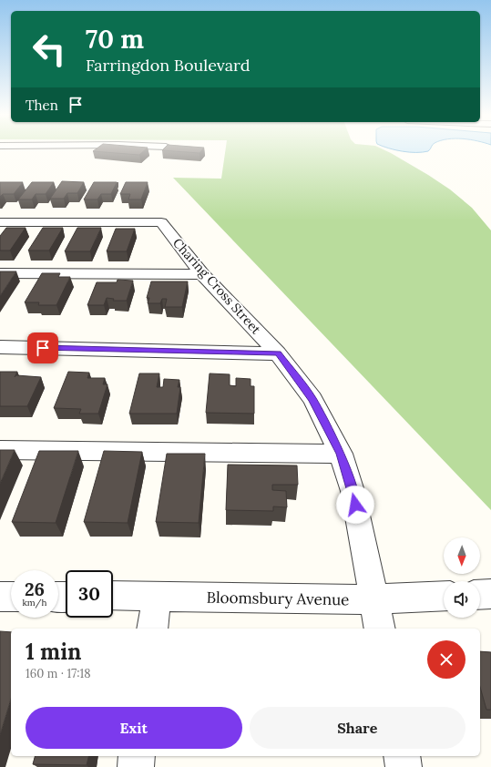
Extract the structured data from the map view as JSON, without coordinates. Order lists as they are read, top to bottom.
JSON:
{
  "streets": {
    "street": ["Charing Cross Street", "Bloomsbury Avenue"]
  },
  "crossings": [
    ["Charing Cross Street", "Bloomsbury Avenue"]
  ],
  "north": "bottom",
  "page": {
    "turn": ["70 m", "Farringdon Boulevard"],
    "then": "Then",
    "speed": "26 km/h",
    "limit": "30",
    "heading": ["1 min", "160 m · 17:18"],
    "buttons": ["Exit", "Share"]
  }
}
